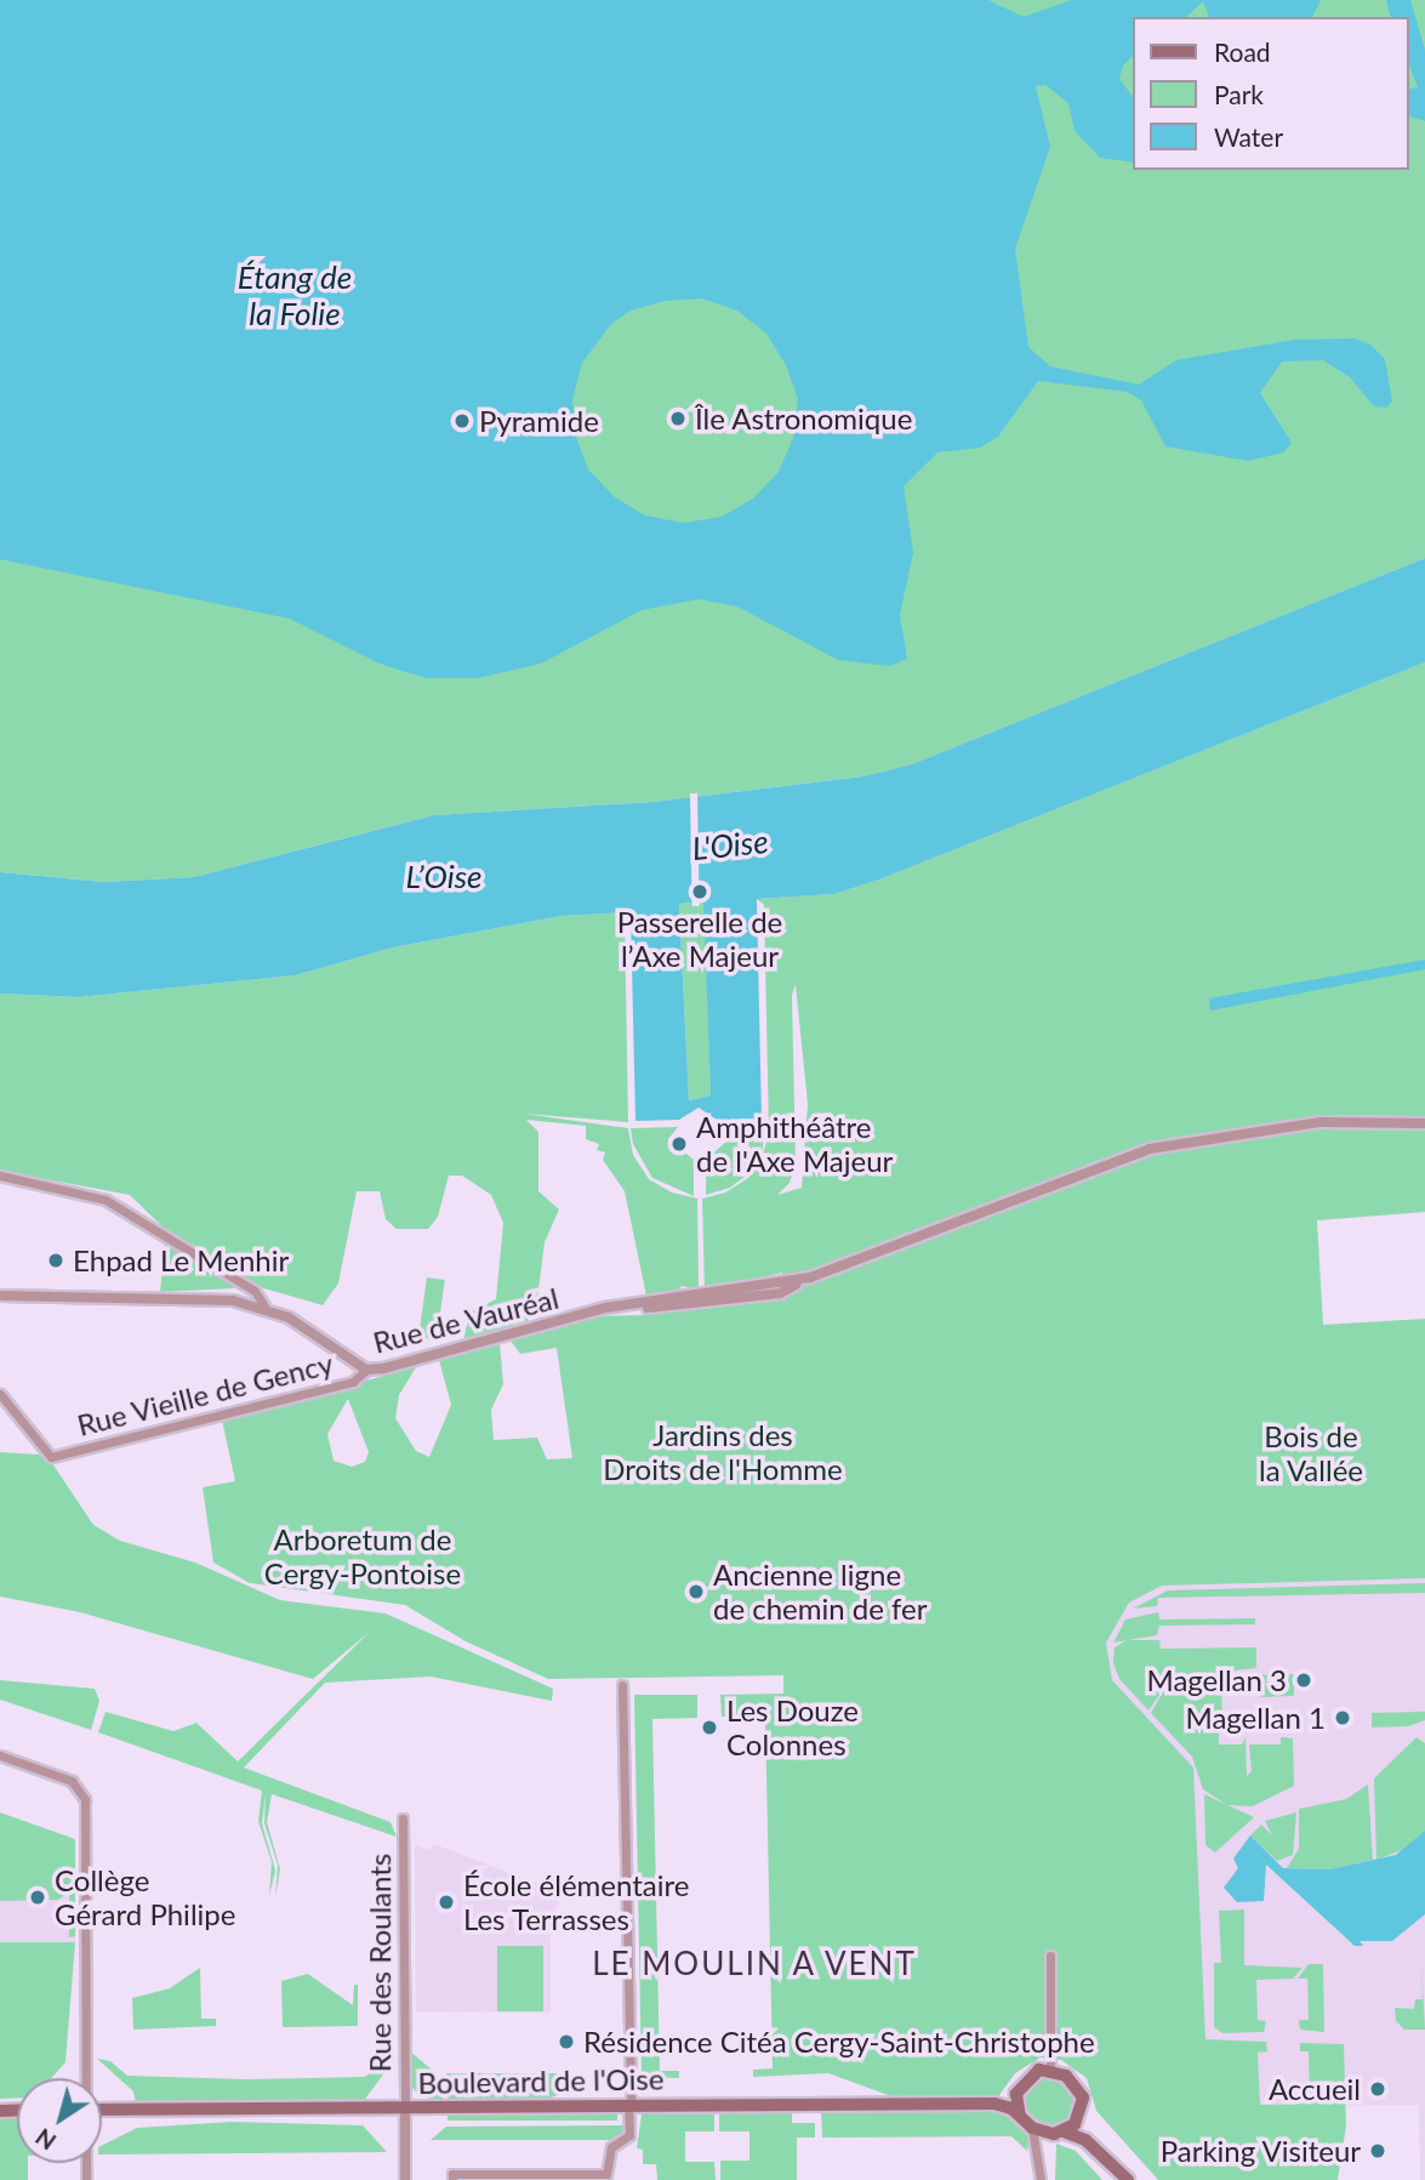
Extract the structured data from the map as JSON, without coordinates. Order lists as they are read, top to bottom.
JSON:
{
  "streets": {
    "main road": ["Boulevard de l'Oise"],
    "street": ["Rue de Vauréal", "Rue Vieille de Gency", "Rue des Roulants"]
  },
  "crossings": [
    ["Rue de Vauréal", "Rue Vieille de Gency"],
    ["Rue des Roulants", "Boulevard de l'Oise"]
  ],
  "districts": ["LE MOULIN A VENT"],
  "water": ["Étang de la Folie", "L'Oise", "L’Oise"],
  "parks": ["Jardins des Droits de l'Homme", "Bois de la Vallée", "Arboretum de Cergy‐Pontoise"],
  "places": [
    "Île Astronomique",
    "Pyramide",
    "Passerelle de l’Axe Majeur",
    "Amphithéâtre de l'Axe Majeur",
    "Ehpad Le Menhir",
    "Ancienne ligne de chemin de fer",
    "Magellan 3",
    "Magellan 1",
    "Les Douze Colonnes",
    "Collège Gérard Philipe",
    "École élémentaire Les Terrasses",
    "Résidence Citéa Cergy-Saint-Christophe",
    "Accueil",
    "Parking Visiteur"
  ],
  "legend": ["Road", "Park", "Water"],
  "north": "bottom left"
}
